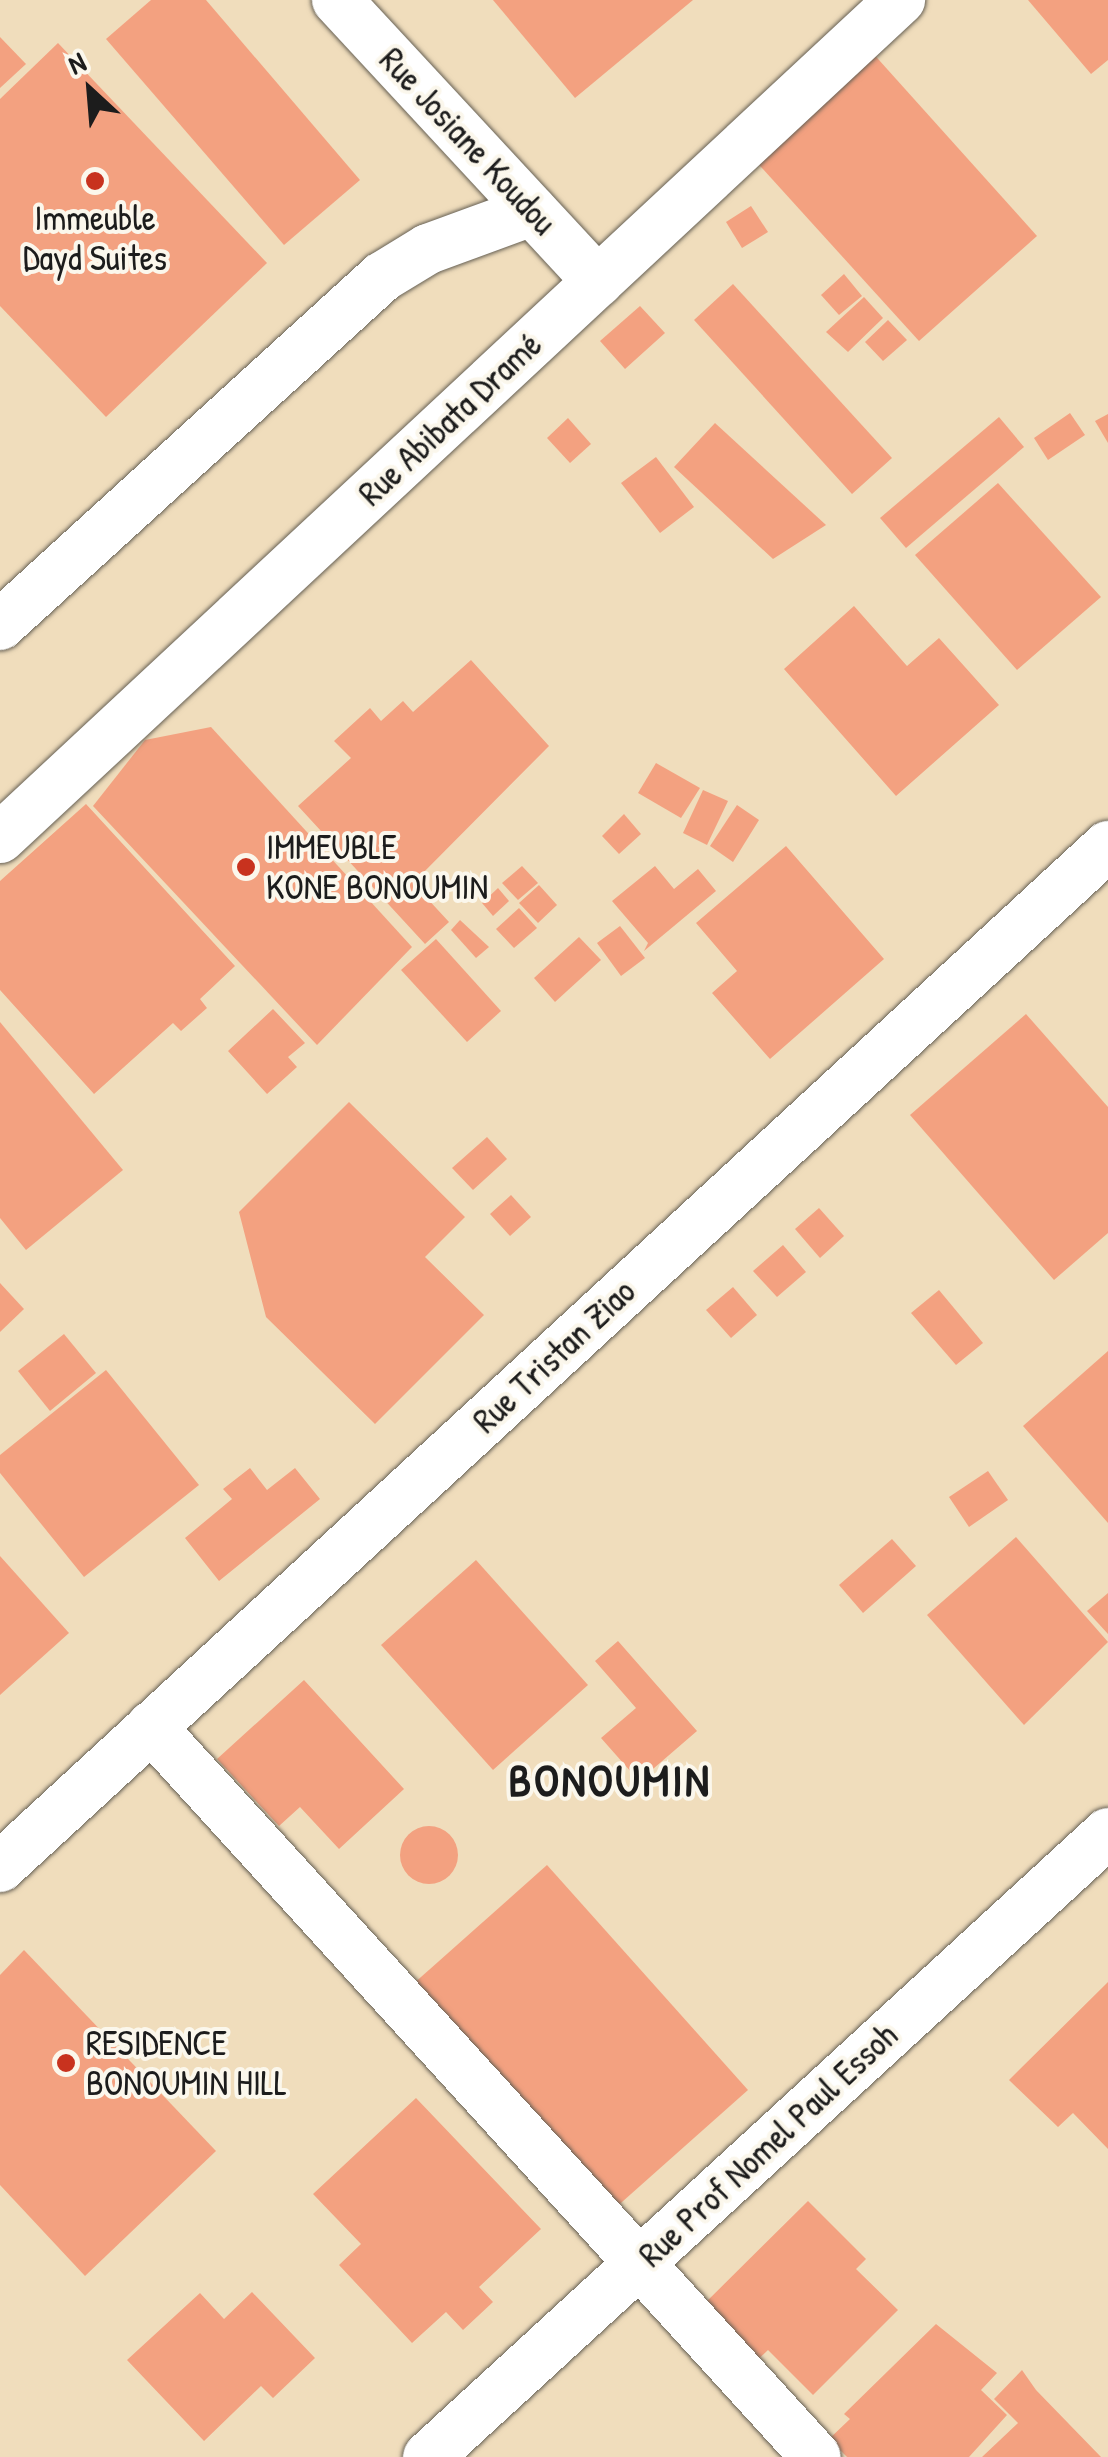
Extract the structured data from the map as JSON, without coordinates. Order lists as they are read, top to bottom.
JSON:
{
  "streets": {
    "street": [
      "Rue Josiane Koudou",
      "Rue Abibata Dramé",
      "Rue Tristan Ziao",
      "Rue Prof Nomel Paul Essoh"
    ]
  },
  "crossings": [
    ["Rue Josiane Koudou", "Rue Abibata Dramé"]
  ],
  "districts": ["BONOUMIN"],
  "places": ["Immeuble Dayd Suites", "IMMEUBLE KONE BONOUMIN", "RESIDENCE BONOUMIN HILL"],
  "north": "top left"
}
